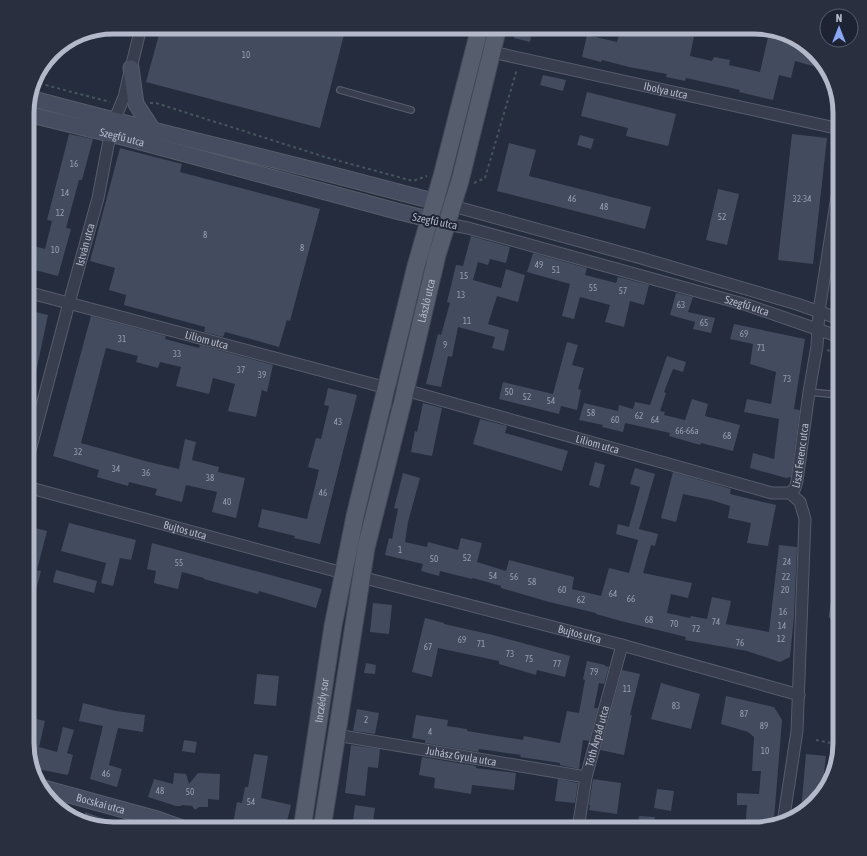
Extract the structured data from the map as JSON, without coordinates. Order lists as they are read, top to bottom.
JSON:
{
  "streets": {
    "main road": ["László utca", "Inczédy sor"],
    "street": [
      "Ibolya utca",
      "Szegfű utca",
      "István utca",
      "Liliom utca",
      "Liszt Ferenc utca",
      "Bujtos utca",
      "Tóth Árpád utca",
      "Juhász Gyula utca",
      "Bocskai utca"
    ]
  },
  "crossings": [
    ["Ibolya utca", "László utca"],
    ["Szegfű utca", "István utca"],
    ["Szegfű utca", "László utca"],
    ["Szegfű utca", "Liszt Ferenc utca"],
    ["István utca", "Liliom utca"],
    ["László utca", "Liliom utca"],
    ["László utca", "Bujtos utca"],
    ["László utca", "Inczédy sor"],
    ["Liliom utca", "Liszt Ferenc utca"],
    ["Liszt Ferenc utca", "Bujtos utca"],
    ["Bujtos utca", "Inczédy sor"],
    ["Bujtos utca", "Tóth Árpád utca"],
    ["Inczédy sor", "Juhász Gyula utca"],
    ["Tóth Árpád utca", "Juhász Gyula utca"]
  ],
  "house_numbers": [
    "10",
    "16",
    "14",
    "46",
    "32-34",
    "48",
    "12",
    "52",
    "8",
    "8",
    "10",
    "49",
    "51",
    "15",
    "55",
    "57",
    "13",
    "63",
    "11",
    "65",
    "69",
    "31",
    "9",
    "71",
    "33",
    "37",
    "39",
    "73",
    "50",
    "52",
    "54",
    "58",
    "62",
    "60",
    "64",
    "43",
    "66-66a",
    "68",
    "32",
    "34",
    "36",
    "38",
    "46",
    "40",
    "1",
    "52",
    "50",
    "24",
    "55",
    "54",
    "56",
    "22",
    "58",
    "60",
    "20",
    "64",
    "66",
    "62",
    "16",
    "68",
    "74",
    "70",
    "14",
    "72",
    "12",
    "69",
    "76",
    "71",
    "67",
    "73",
    "75",
    "77",
    "79",
    "11",
    "83",
    "87",
    "2",
    "89",
    "4",
    "10",
    "46",
    "48",
    "50",
    "54"
  ],
  "north": "top"
}
